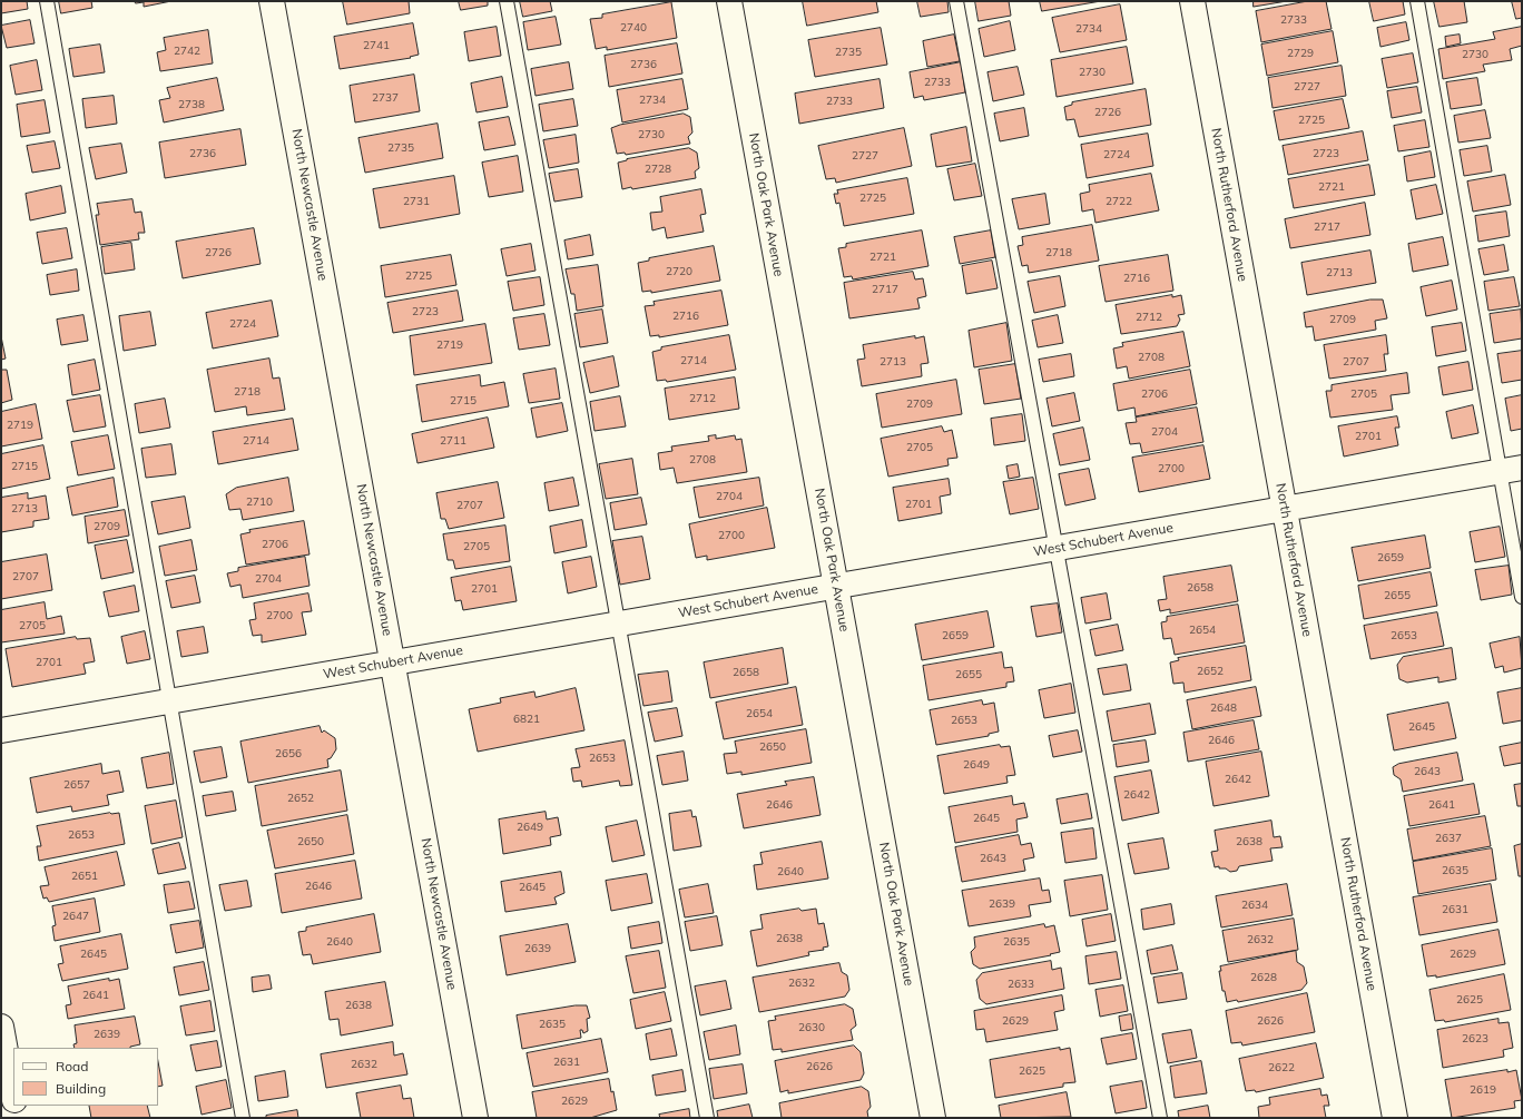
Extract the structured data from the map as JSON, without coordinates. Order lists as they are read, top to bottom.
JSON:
{
  "streets": {
    "street": [
      "North Newcastle Avenue",
      "North Oak Park Avenue",
      "North Rutherford Avenue",
      "West Schubert Avenue"
    ]
  },
  "crossings": [
    ["North Newcastle Avenue", "West Schubert Avenue"],
    ["North Oak Park Avenue", "West Schubert Avenue"],
    ["North Rutherford Avenue", "West Schubert Avenue"]
  ],
  "house_numbers": [
    "2733",
    "2740",
    "2734",
    "2741",
    "2742",
    "2735",
    "2729",
    "2730",
    "2736",
    "2730",
    "2733",
    "2727",
    "2737",
    "2734",
    "2733",
    "2738",
    "2726",
    "2725",
    "2730",
    "2735",
    "2736",
    "2723",
    "2724",
    "2727",
    "2728",
    "2721",
    "2725",
    "2731",
    "2722",
    "2717",
    "2726",
    "2718",
    "2721",
    "2720",
    "2713",
    "2725",
    "2716",
    "2717",
    "2723",
    "2716",
    "2712",
    "2709",
    "2724",
    "2719",
    "2708",
    "2714",
    "2713",
    "2707",
    "2718",
    "2706",
    "2705",
    "2712",
    "2715",
    "2709",
    "2719",
    "2704",
    "2701",
    "2714",
    "2711",
    "2705",
    "2708",
    "2715",
    "2700",
    "2704",
    "2710",
    "2701",
    "2707",
    "2713",
    "2709",
    "2700",
    "2706",
    "2705",
    "2659",
    "2707",
    "2704",
    "2658",
    "2701",
    "2655",
    "2700",
    "2705",
    "2654",
    "2659",
    "2653",
    "2701",
    "2652",
    "2658",
    "2655",
    "2648",
    "2654",
    "6821",
    "2653",
    "2645",
    "2646",
    "2650",
    "2656",
    "2653",
    "2649",
    "2643",
    "2642",
    "2657",
    "2642",
    "2652",
    "2646",
    "2641",
    "2645",
    "2649",
    "2653",
    "2637",
    "2650",
    "2638",
    "2643",
    "2635",
    "2640",
    "2651",
    "2646",
    "2645",
    "2639",
    "2634",
    "2631",
    "2647",
    "2638",
    "2632",
    "2640",
    "2635",
    "2639",
    "2645",
    "2629",
    "2628",
    "2632",
    "2633",
    "2641",
    "2625",
    "2638",
    "2629",
    "2626",
    "2635",
    "2630",
    "2639",
    "2623",
    "2631",
    "2632",
    "2626",
    "2622",
    "2625",
    "2619",
    "2629"
  ],
  "legend": ["Road", "Building"]
}
